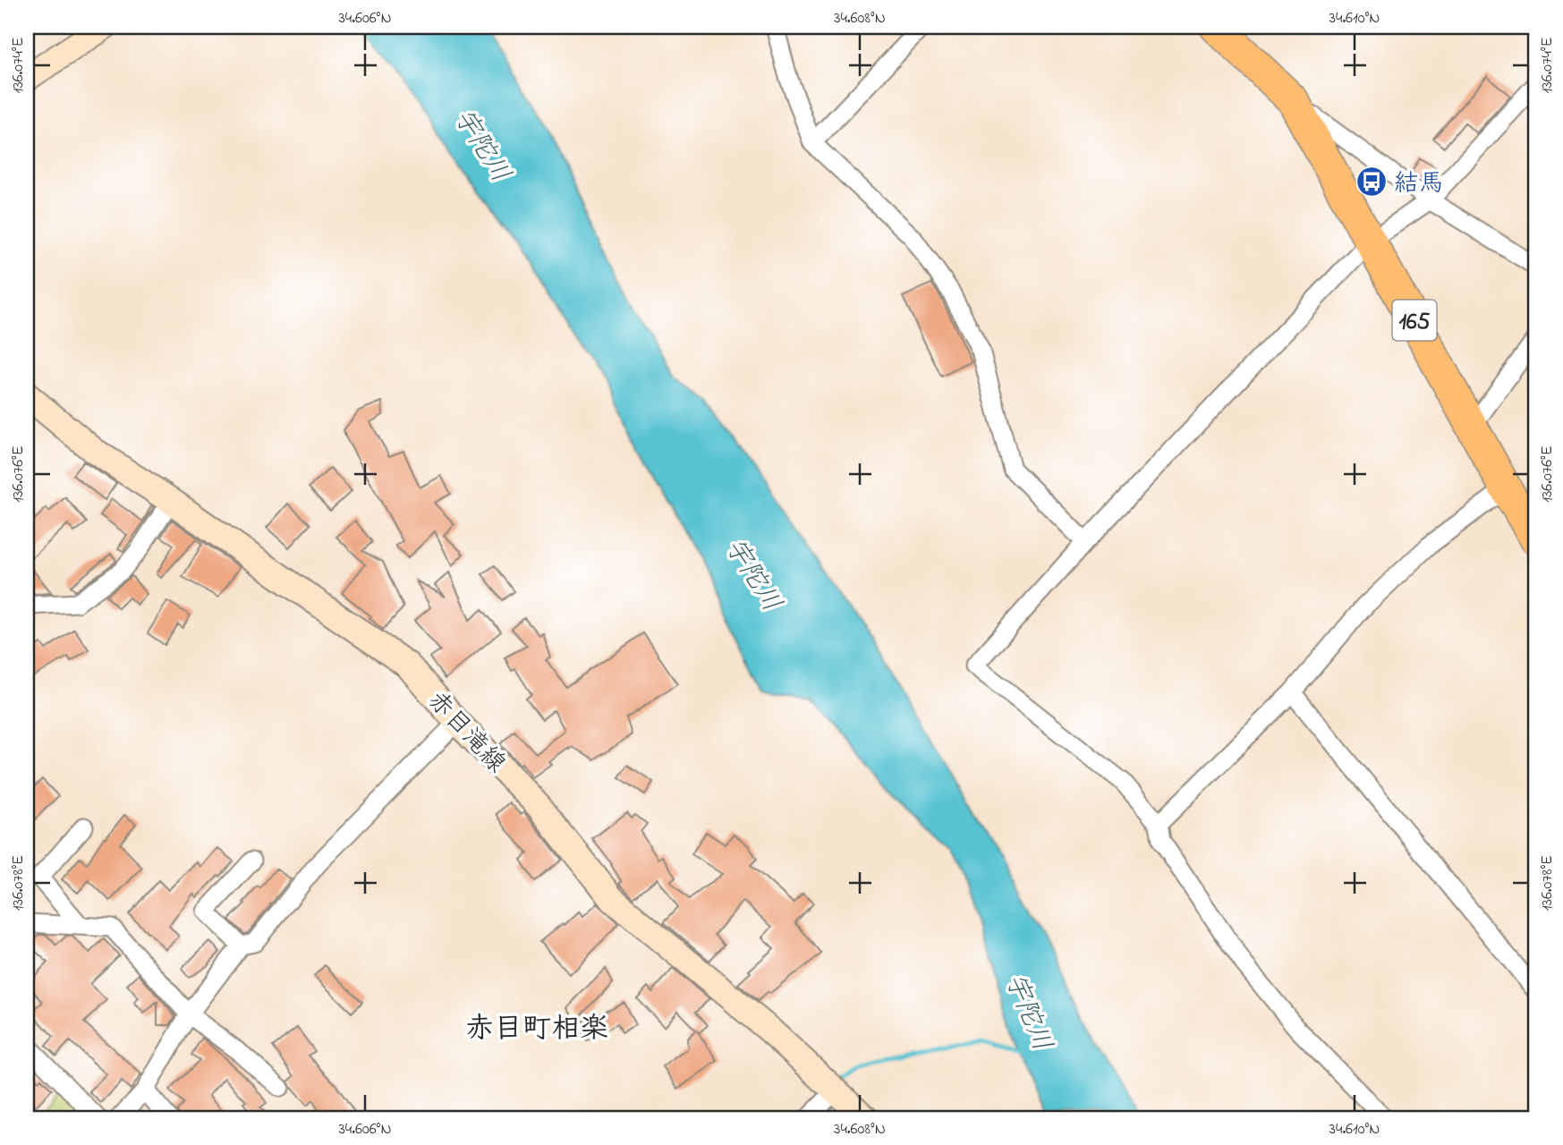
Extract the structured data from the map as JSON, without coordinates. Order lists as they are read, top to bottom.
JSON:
{
  "streets": {
    "highway": ["165"],
    "main road": ["赤目滝線"]
  },
  "districts": ["赤目町相楽"],
  "water": ["宇陀川"],
  "places": {
    "bus stop": ["結馬"]
  },
  "coordinates": [
    "34.606°N",
    "34.608°N",
    "34.610°N",
    "136.074°E",
    "136.076°E",
    "136.078°E"
  ]
}
